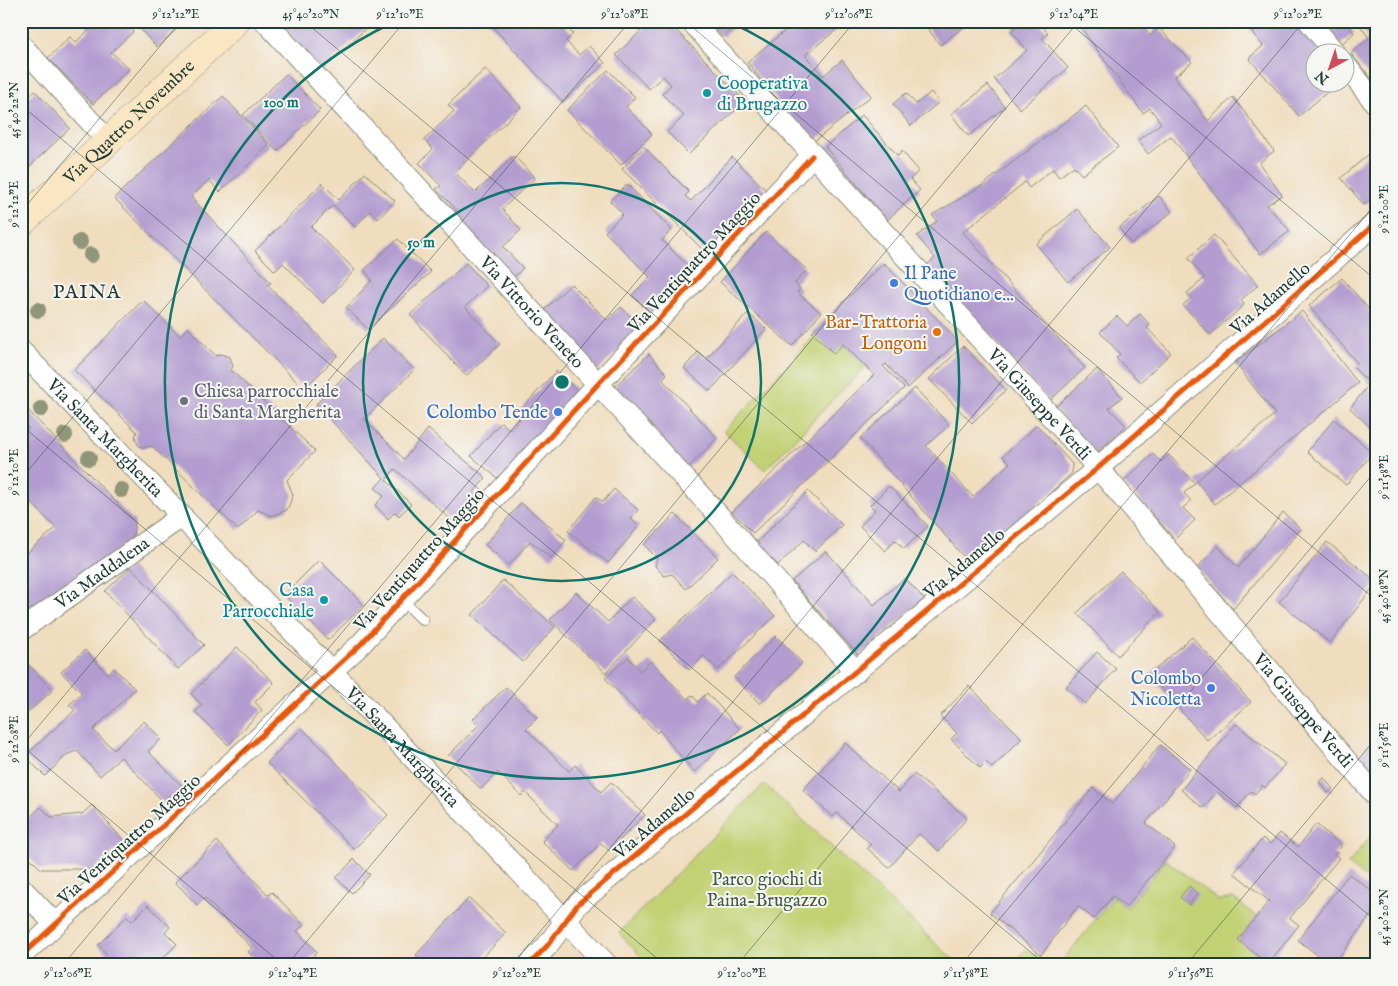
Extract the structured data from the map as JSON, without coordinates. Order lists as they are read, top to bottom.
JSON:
{
  "streets": {
    "main road": ["Via Quattro Novembre"],
    "street": [
      "Via Ventiquattro Maggio",
      "Via Adamello",
      "Via Vittorio Veneto",
      "Via Giuseppe Verdi",
      "Via Santa Margherita",
      "Via Maddalena"
    ]
  },
  "crossings": [
    ["Via Ventiquattro Maggio", "Via Vittorio Veneto"],
    ["Via Ventiquattro Maggio", "Via Giuseppe Verdi"],
    ["Via Ventiquattro Maggio", "Via Santa Margherita"],
    ["Via Adamello", "Via Vittorio Veneto"],
    ["Via Adamello", "Via Giuseppe Verdi"],
    ["Via Adamello", "Via Santa Margherita"],
    ["Via Santa Margherita", "Via Maddalena"]
  ],
  "districts": ["PAINA"],
  "parks": ["Parco giochi di Paina-Brugazzo"],
  "places": [
    "Cooperativa di Brugazzo",
    "Il Pane Quotidiano e...",
    "Bar-Trattoria Longoni",
    "Chiesa parrocchiale di Santa Margherita",
    "Colombo Tende",
    "Casa Parrocchiale",
    "Colombo Nicoletta"
  ],
  "north": "bottom left",
  "coordinates": [
    "9°12'12\"E",
    "45°40'20\"N",
    "9°12'10\"E",
    "9°12'08\"E",
    "9°12'06\"E",
    "9°12'04\"E",
    "9°12'02\"E",
    "45°40'22\"N",
    "9°12'00\"E",
    "9°11'58\"E",
    "45°40'18\"N",
    "9°11'56\"E"
  ],
  "rings": ["100 m", "50 m"]
}
